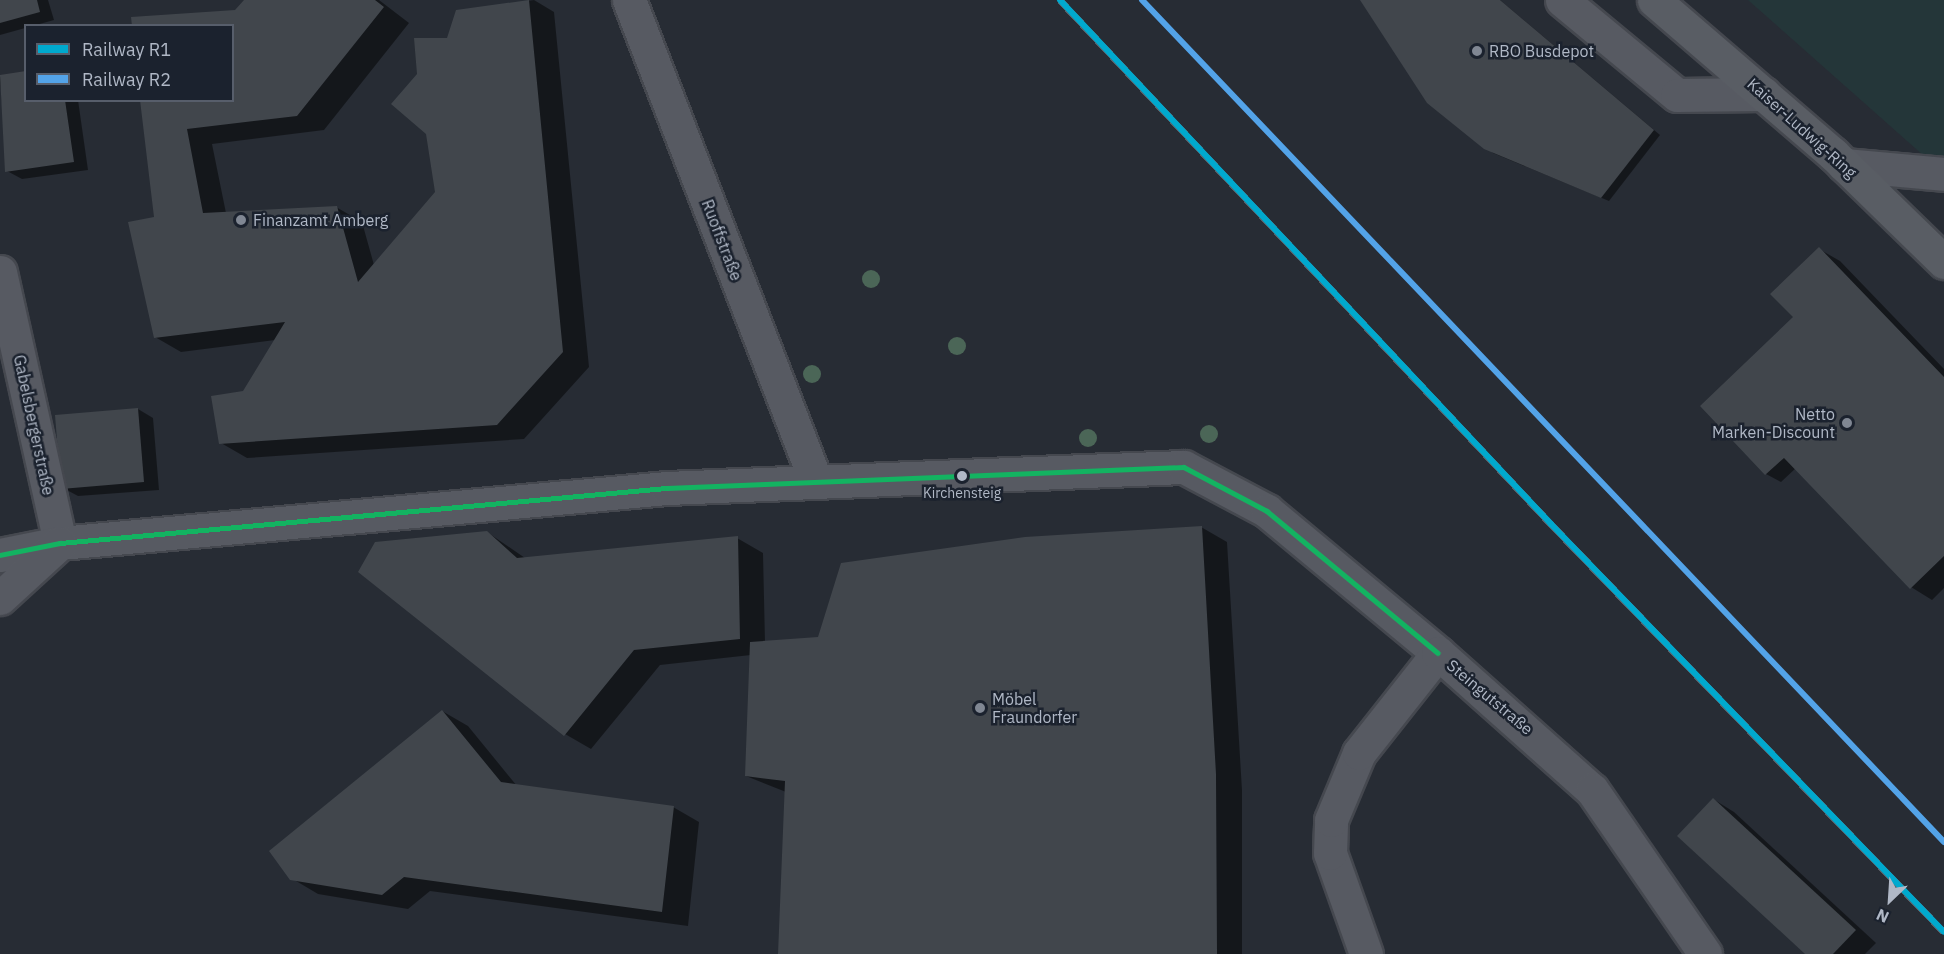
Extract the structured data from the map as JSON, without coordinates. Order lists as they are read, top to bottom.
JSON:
{
  "streets": {
    "main road": ["Kaiser-Ludwig-Ring"],
    "street": ["Ruoffstraße", "Gabelsbergerstraße", "Steingutstraße"]
  },
  "places": [
    "RBO Busdepot",
    "Finanzamt Amberg",
    "Netto Marken-Discount",
    "Kirchensteig",
    "Möbel Fraundorfer"
  ],
  "lines": ["rail line R1", "rail line R2"],
  "legend": ["Railway R1", "Railway R2"],
  "north": "bottom left"
}
